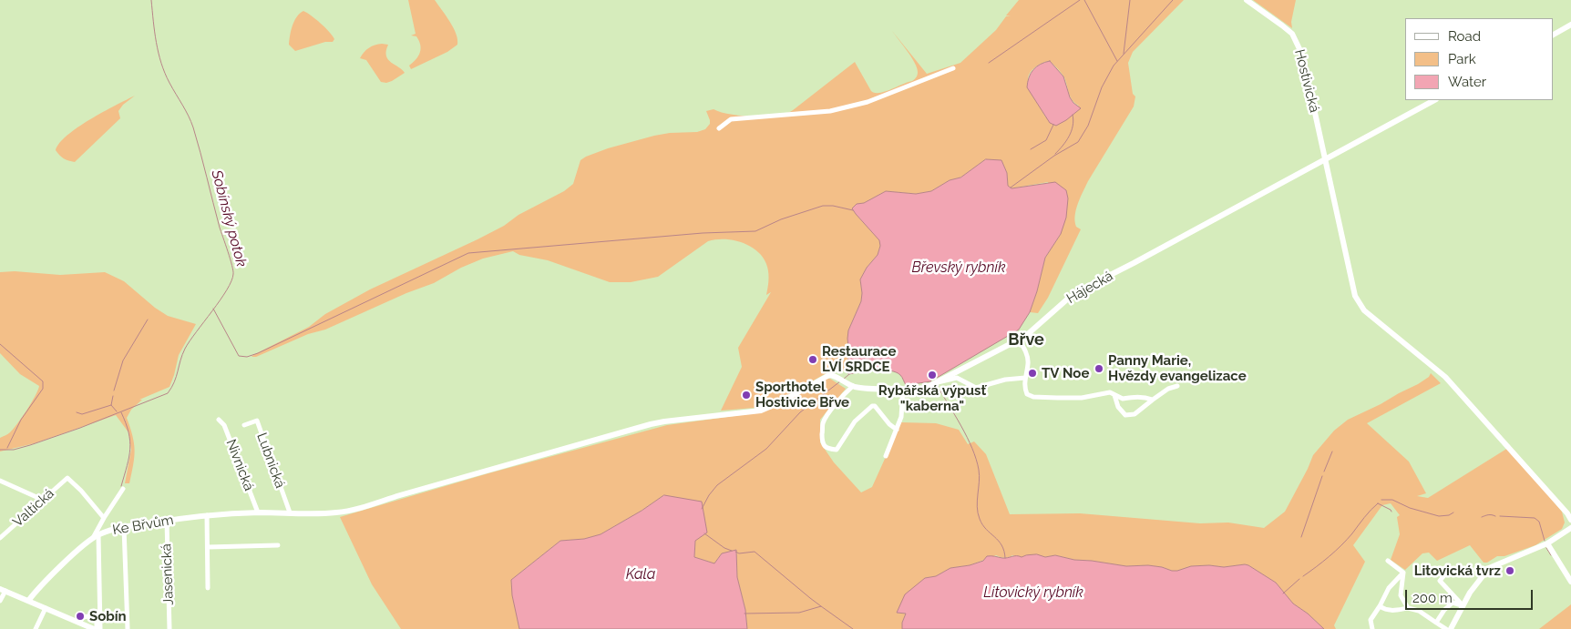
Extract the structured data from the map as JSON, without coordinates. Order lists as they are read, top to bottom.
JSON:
{
  "streets": {
    "street": [
      "Hostivická",
      "Hájecká",
      "Lubnická",
      "Nivnická",
      "Valtická",
      "Ke Břvům",
      "Jasenická"
    ]
  },
  "crossings": [
    ["Hostivická", "Hájecká"],
    ["Hájecká", "Ke Břvům"],
    ["Lubnická", "Ke Břvům"],
    ["Nivnická", "Ke Břvům"],
    ["Ke Břvům", "Jasenická"]
  ],
  "districts": ["Břve"],
  "water": [
    "Sobínský potok",
    "Břevský rybník",
    "Kala",
    "Litovický rybník"
  ],
  "places": [
    "Restaurace LVÍ SRDCE",
    "Panny Marie, Hvězdy evangelizace",
    "TV Noe",
    "Rybářská výpusť \"kaberna\"",
    "Sporthotel Hostivice Břve",
    "Litovická tvrz",
    "Sobín"
  ],
  "legend": ["Road", "Park", "Water"],
  "scale_bar": "200 m"
}
